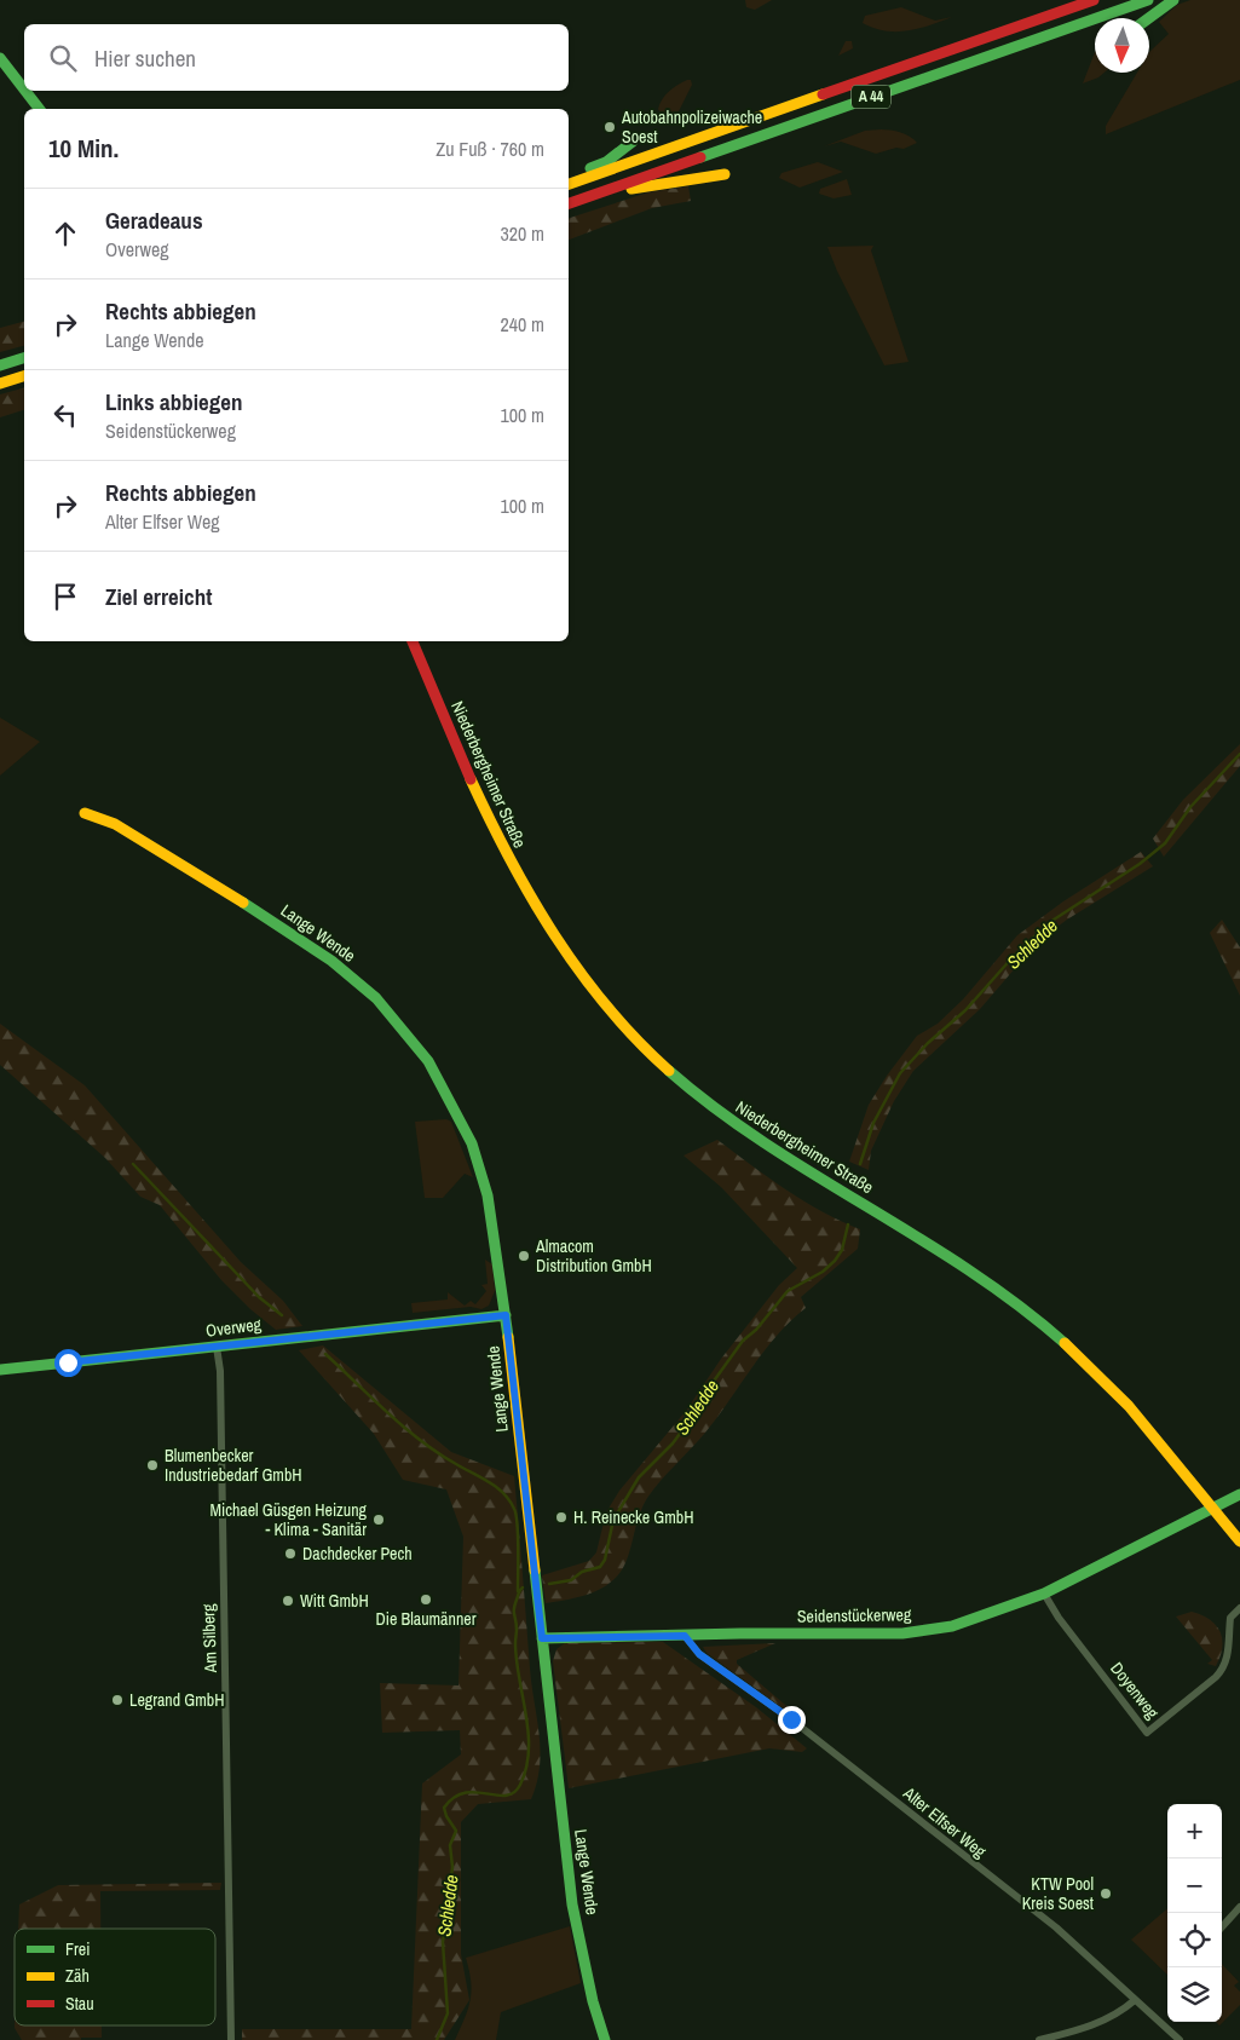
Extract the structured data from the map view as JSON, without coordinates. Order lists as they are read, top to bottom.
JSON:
{
  "streets": {
    "main road": [
      "A 44",
      "Niederbergheimer Straße",
      "Lange Wende",
      "Overweg",
      "Seidenstückerweg"
    ],
    "street": ["Am Silberg", "Doyenweg", "Alter Elfser Weg"]
  },
  "crossings": [
    ["Niederbergheimer Straße", "Seidenstückerweg"],
    ["Lange Wende", "Overweg"],
    ["Lange Wende", "Seidenstückerweg"],
    ["Overweg", "Am Silberg"],
    ["Seidenstückerweg", "Doyenweg"],
    ["Seidenstückerweg", "Alter Elfser Weg"]
  ],
  "water": ["Schledde"],
  "places": [
    "Autobahnpolizeiwache Soest",
    "Almacom Distribution GmbH",
    "Blumenbecker Industriebedarf GmbH",
    "H. Reinecke GmbH",
    "Michael Güsgen Heizung - Klima - Sanitär",
    "Dachdecker Pech",
    "Die Blaumänner",
    "Witt GmbH",
    "Legrand GmbH",
    "KTW Pool Kreis Soest"
  ],
  "legend": ["Frei", "Zäh", "Stau"],
  "north": "bottom",
  "page": {
    "search": "Hier suchen",
    "heading": ["10 Min.", "Zu Fuß · 760 m"],
    "list": [
      ["Geradeaus", "Overweg", "320 m"],
      ["Rechts abbiegen", "Lange Wende", "240 m"],
      ["Links abbiegen", "Seidenstückerweg", "100 m"],
      ["Rechts abbiegen", "Alter Elfser Weg", "100 m"],
      "Ziel erreicht"
    ],
    "map_buttons": ["+", "−"]
  }
}
